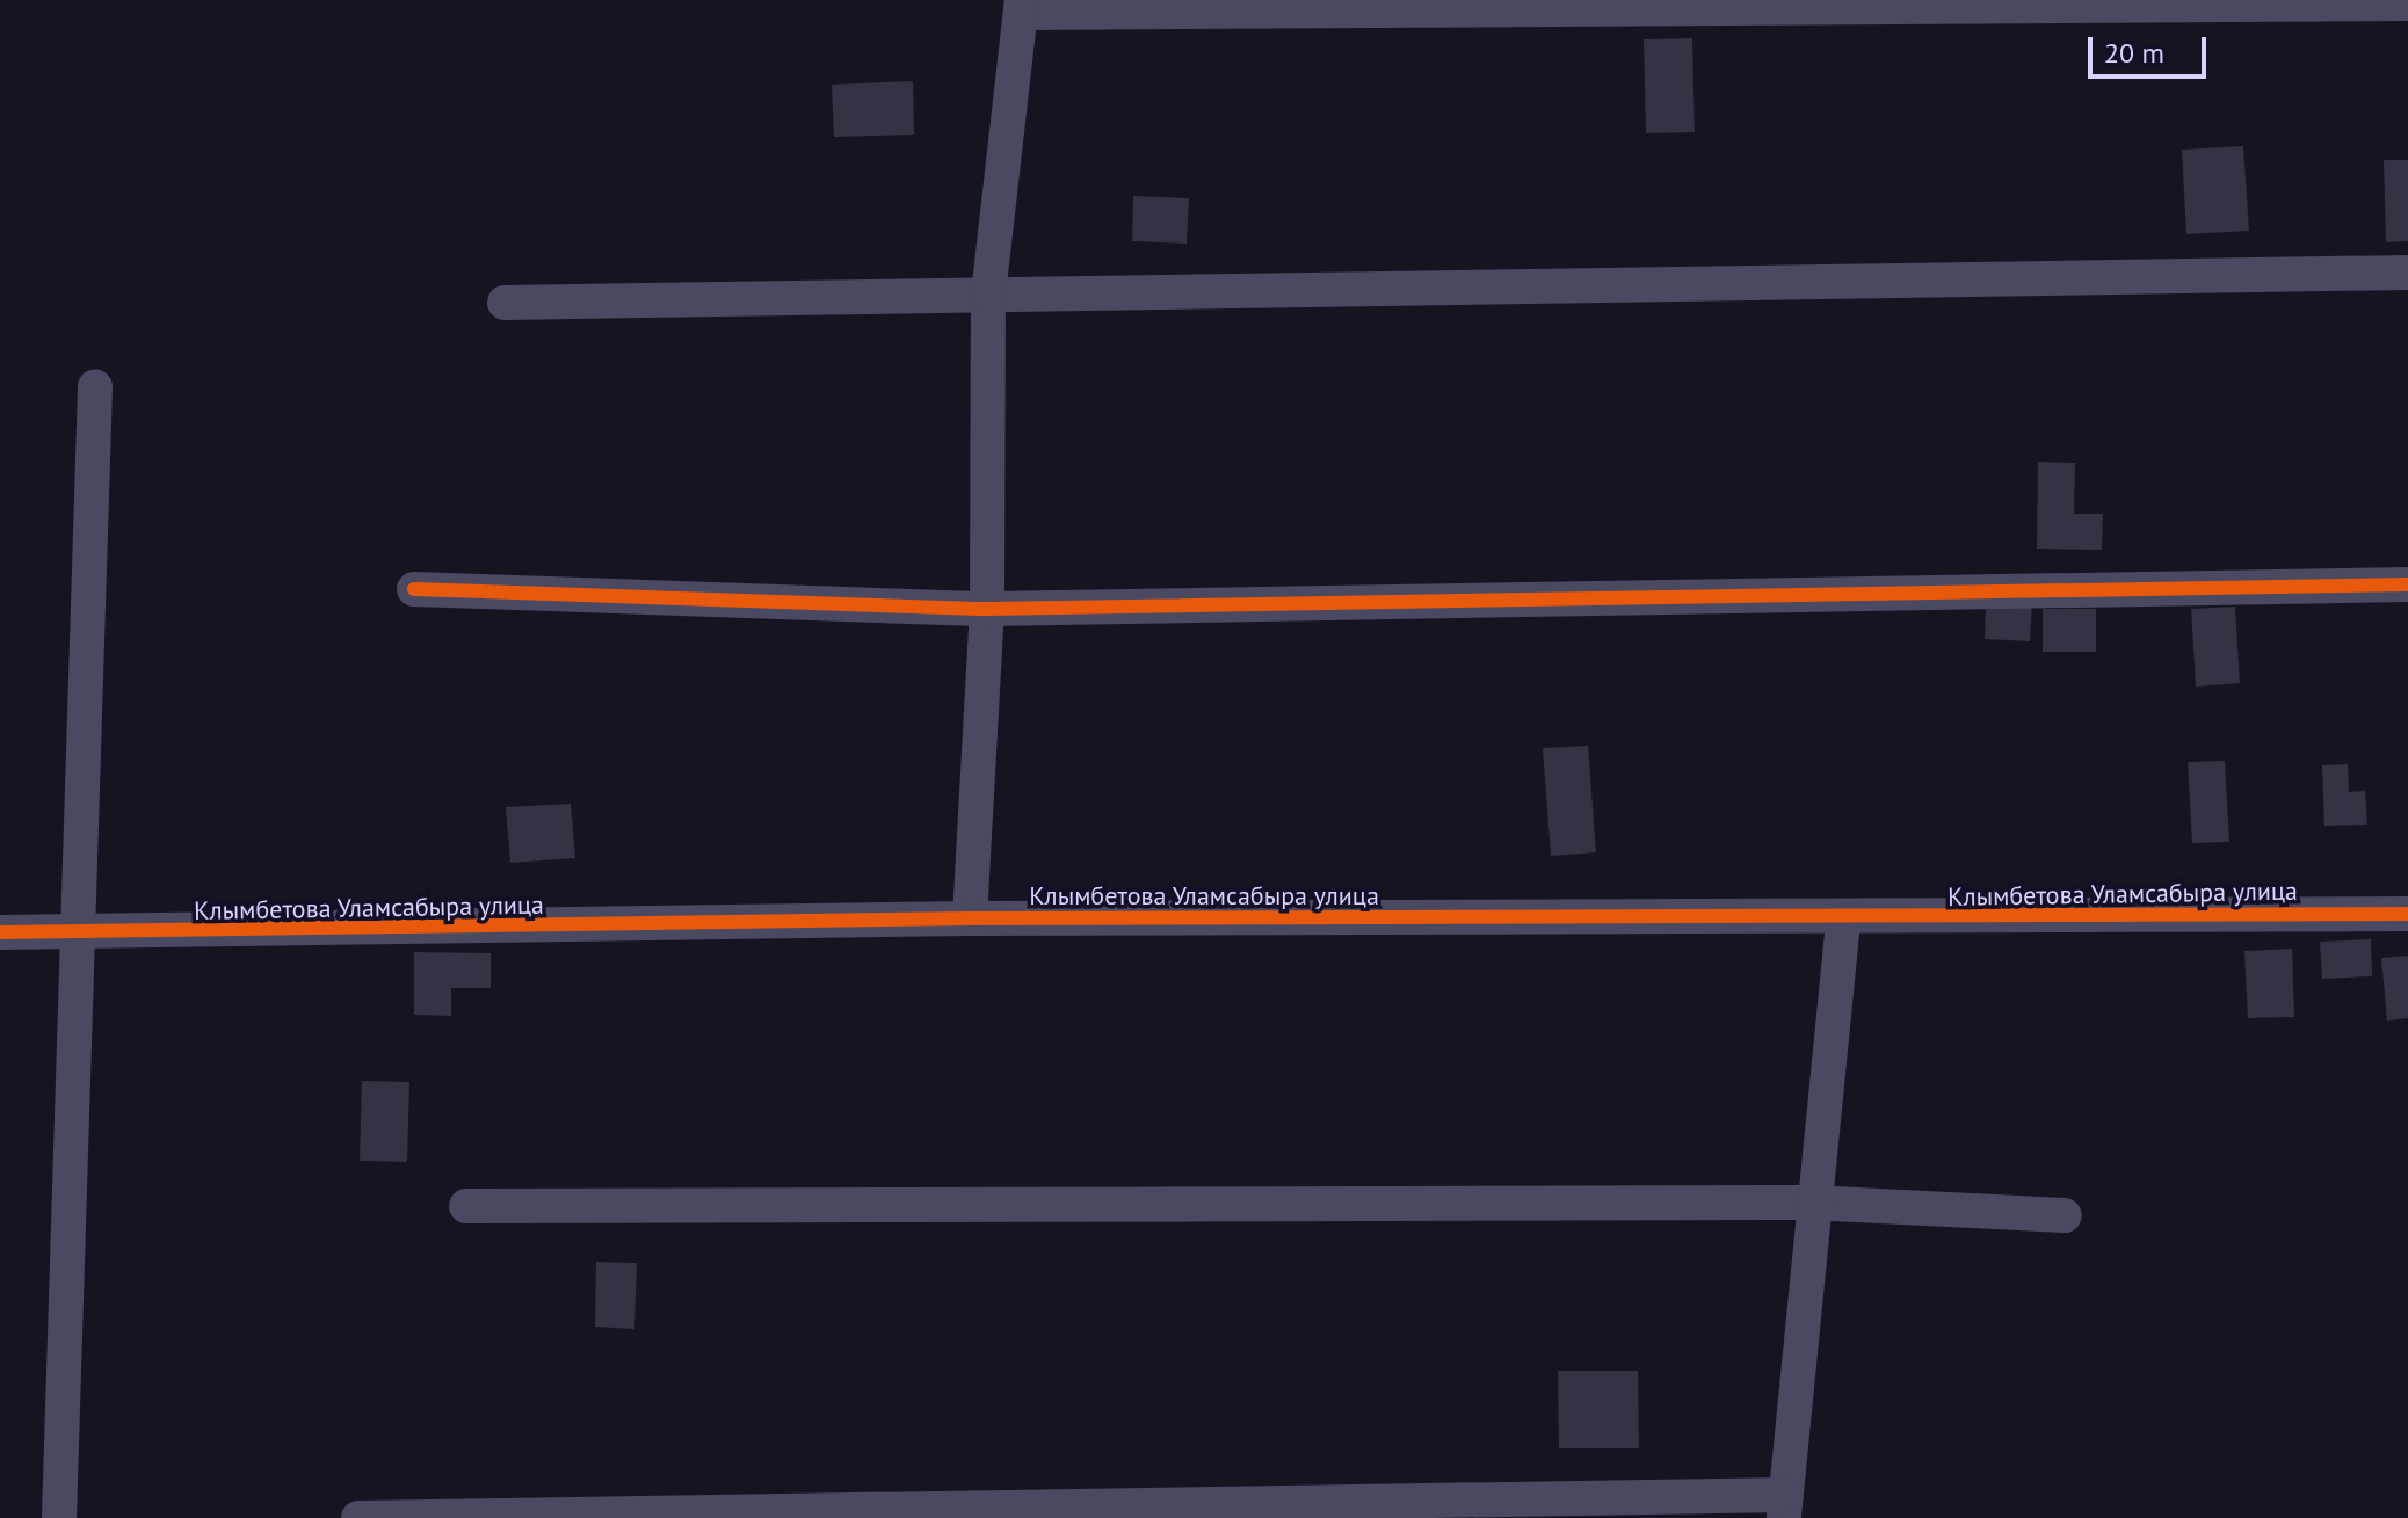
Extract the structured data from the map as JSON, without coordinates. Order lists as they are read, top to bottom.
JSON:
{
  "streets": {
    "street": ["Клымбетова Уламсабыра улица"]
  },
  "scale_bar": "20 m"
}
